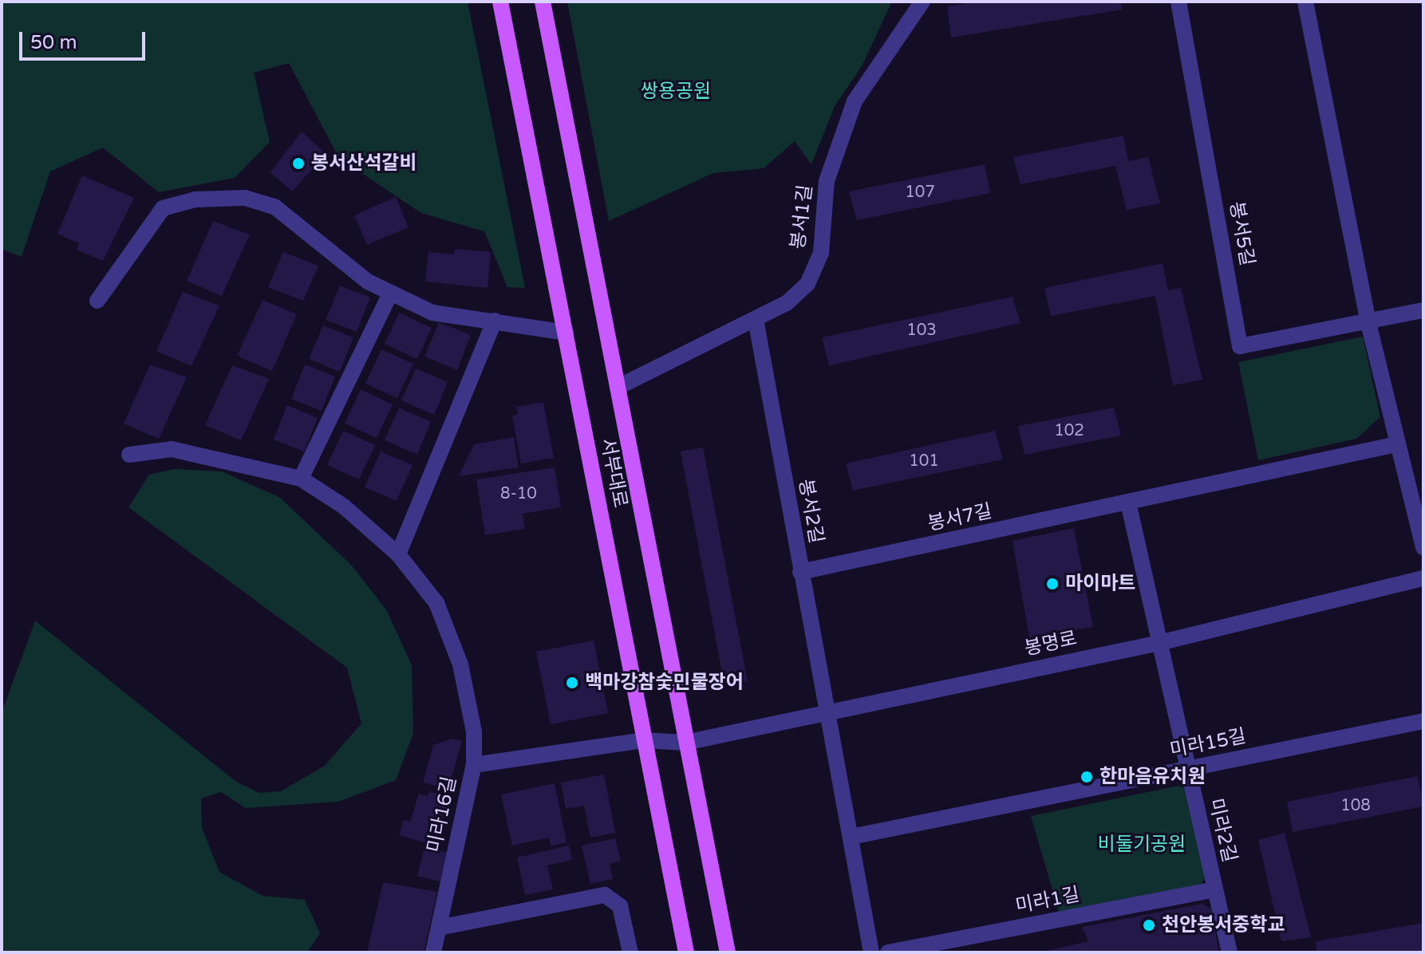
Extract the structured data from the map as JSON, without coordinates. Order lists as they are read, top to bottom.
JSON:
{
  "streets": {
    "main road": ["서부대로"],
    "street": [
      "봉서1길",
      "봉서5길",
      "봉서2길",
      "봉서7길",
      "봉명로",
      "미라15길",
      "미라16길",
      "미라2길",
      "미라1길"
    ]
  },
  "crossings": [
    ["봉서1길", "서부대로"],
    ["봉서1길", "봉서2길"],
    ["서부대로", "봉명로"],
    ["서부대로", "미라16길"],
    ["봉서2길", "봉서7길"],
    ["봉서2길", "봉명로"],
    ["봉명로", "미라16길"],
    ["봉명로", "미라2길"],
    ["미라15길", "미라2길"],
    ["미라2길", "미라1길"]
  ],
  "parks": ["쌍용공원", "비둘기공원"],
  "places": [
    "봉서산석갈비",
    "마이마트",
    "백마강참숯민물장어",
    "한마음유치원",
    "천안봉서중학교"
  ],
  "house_numbers": [
    "107",
    "103",
    "102",
    "101",
    "8-10",
    "108"
  ],
  "scale_bar": "50 m"
}
